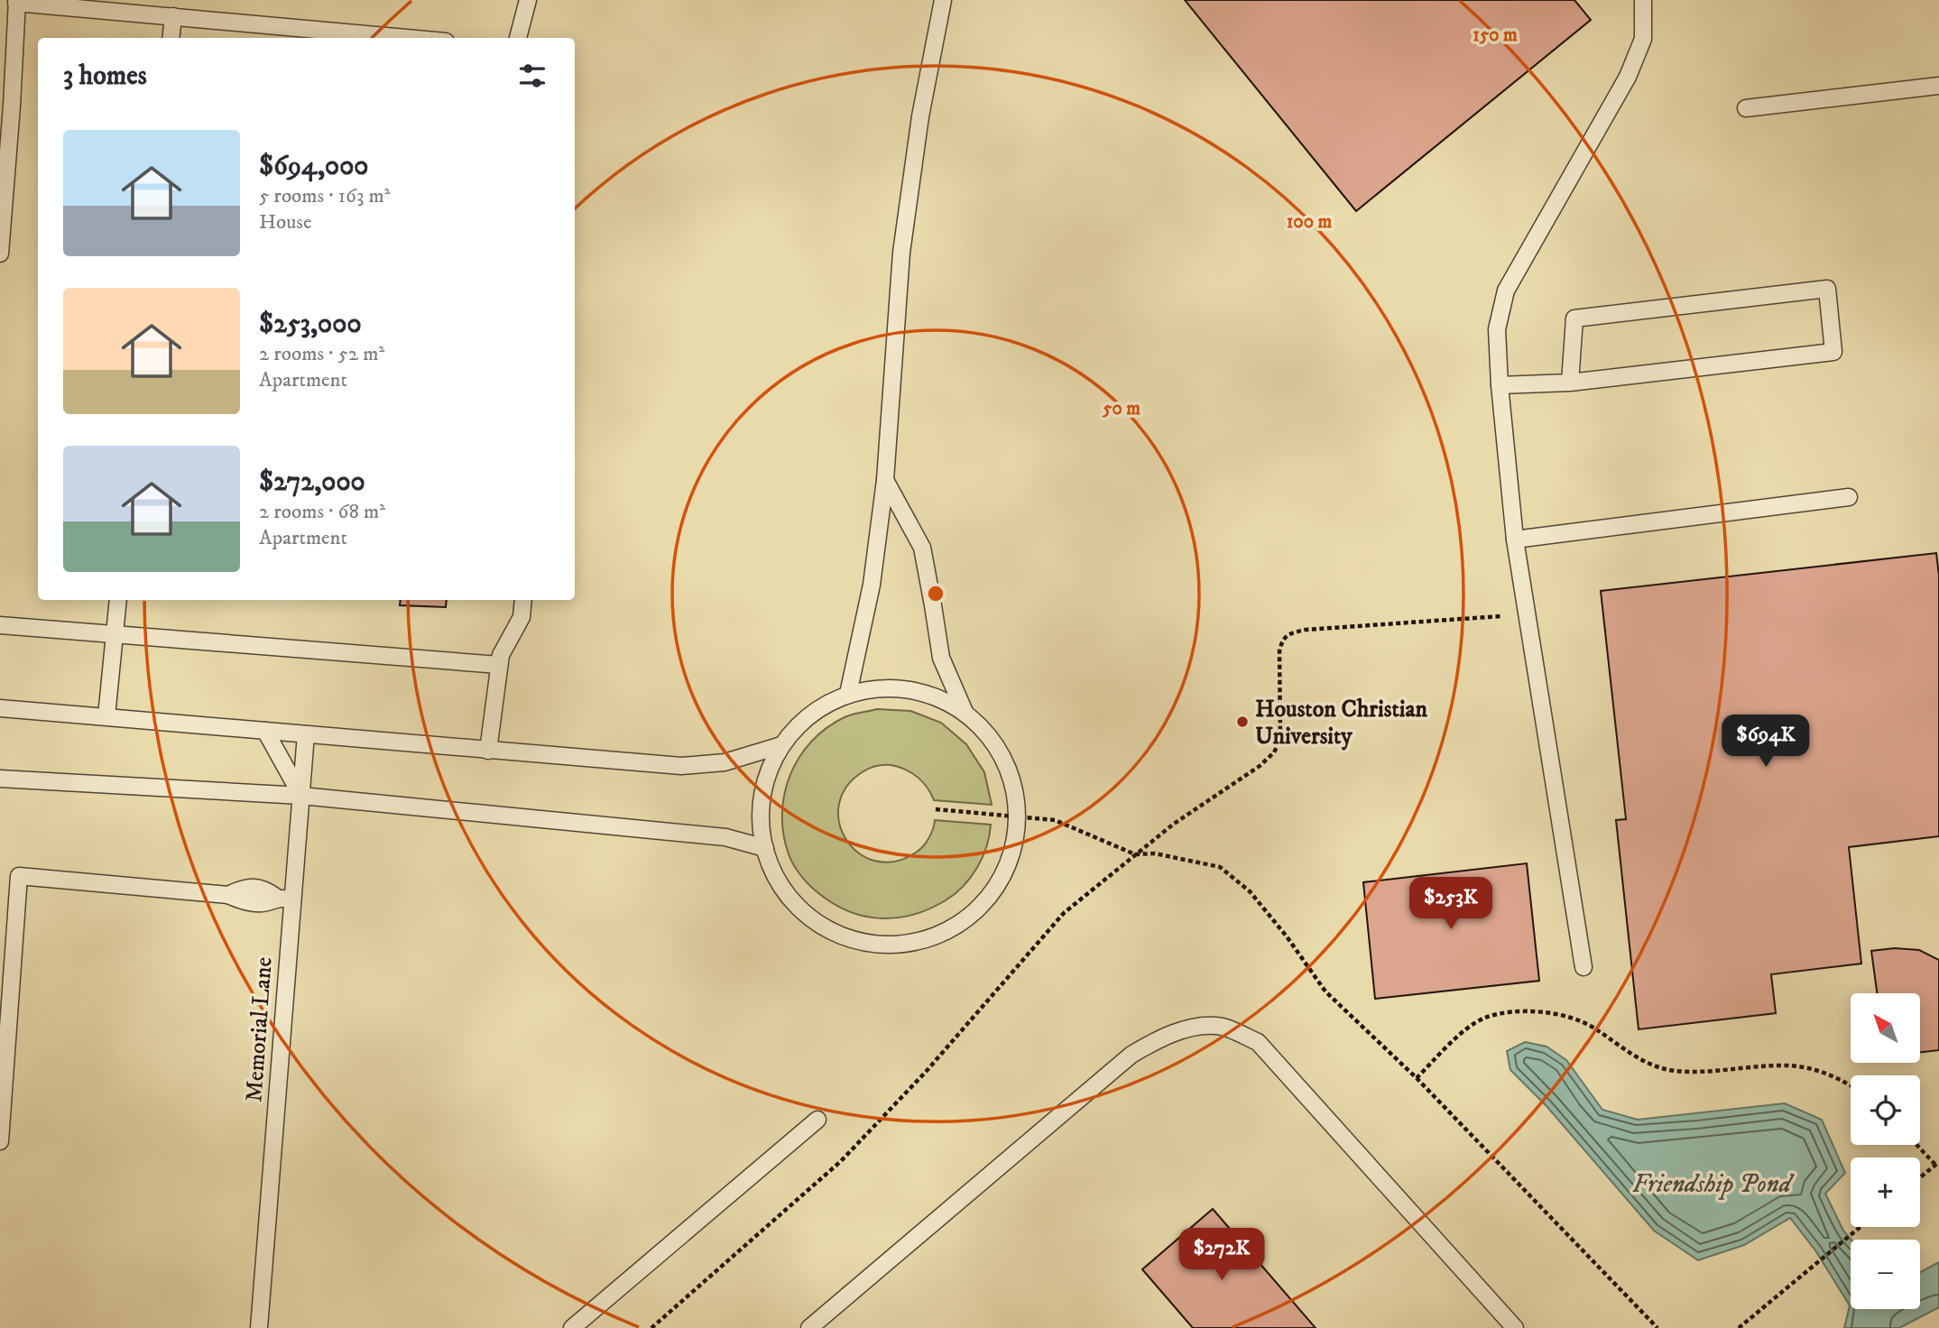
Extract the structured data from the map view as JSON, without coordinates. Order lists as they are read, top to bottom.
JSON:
{
  "streets": {
    "lane": ["Memorial Lane"]
  },
  "water": ["Friendship Pond"],
  "places": ["Houston Christian University"],
  "north": "top left",
  "page": {
    "heading": "3 homes",
    "list": [
      {
        "name": "$694,000",
        "note": "5 rooms · 163 m² · House"
      },
      {
        "name": "$253,000",
        "note": "2 rooms · 52 m² · Apartment"
      },
      {
        "name": "$272,000",
        "note": "2 rooms · 68 m² · Apartment"
      }
    ],
    "price": ["$694K", "$253K", "$272K"],
    "map_buttons": ["+", "−"]
  },
  "rings": ["150 m", "100 m", "50 m"]
}
